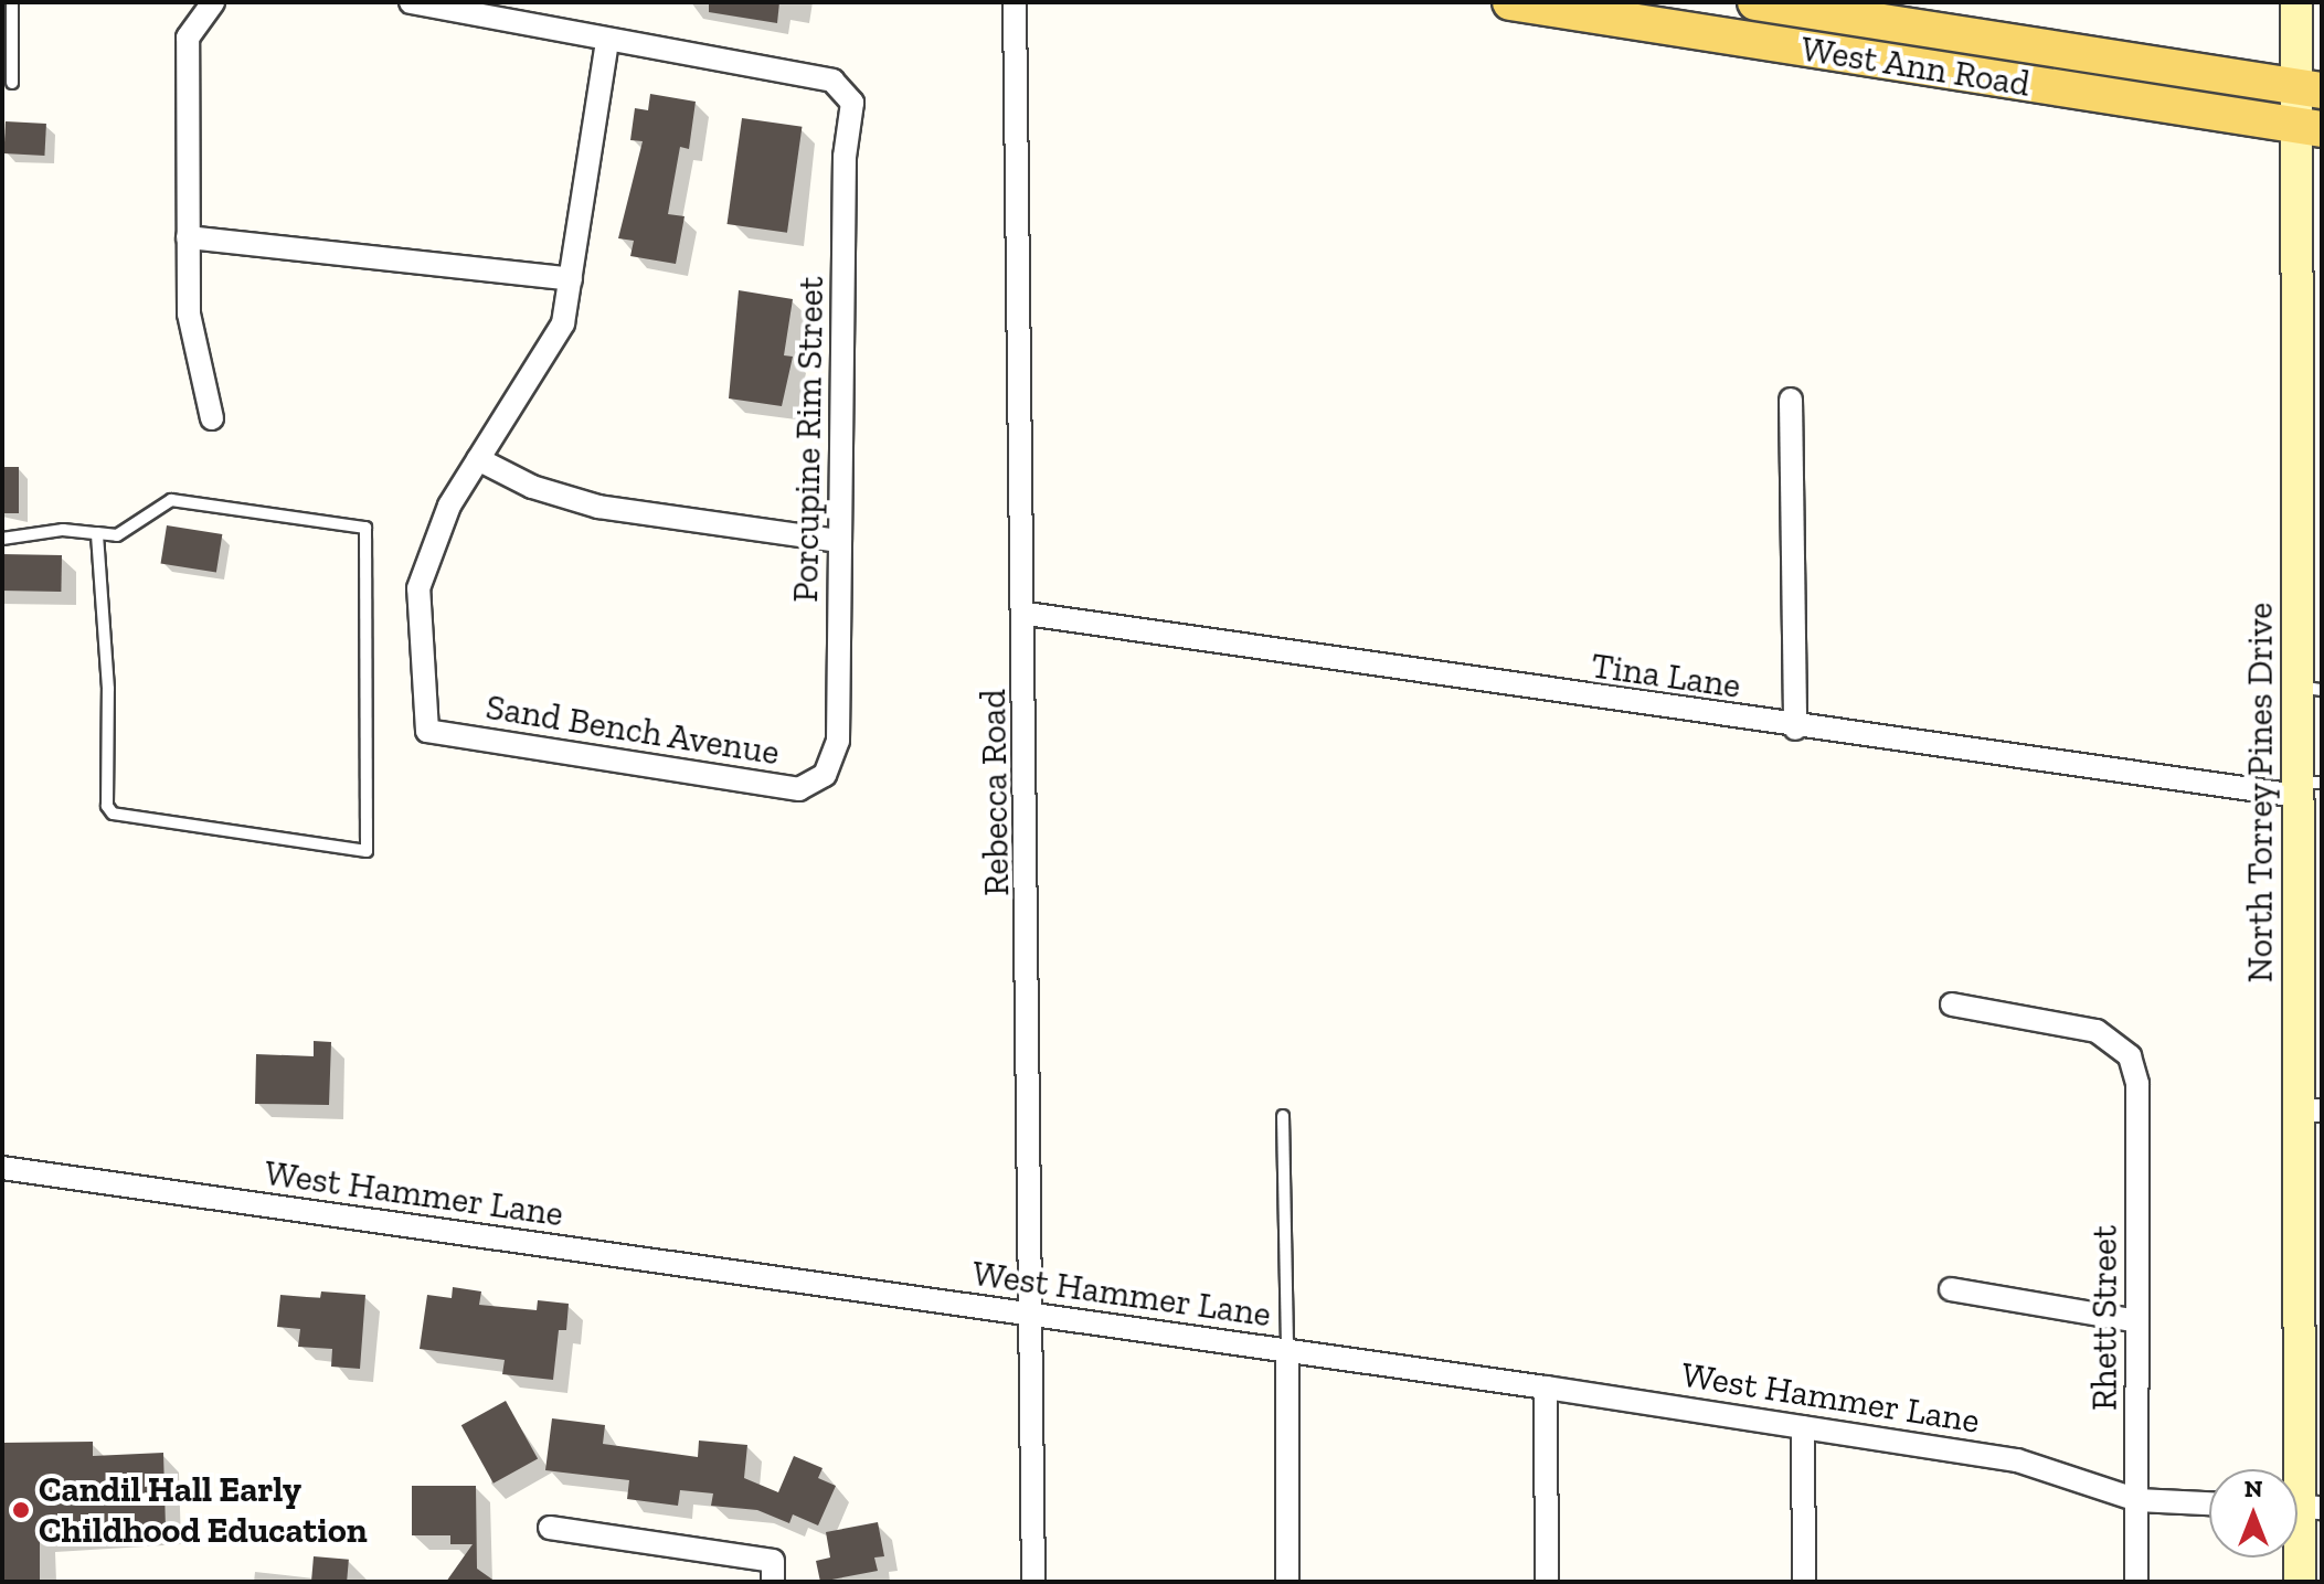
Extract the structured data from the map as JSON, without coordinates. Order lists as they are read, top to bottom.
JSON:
{
  "streets": {
    "main road": ["West Ann Road"],
    "street": [
      "Porcupine Rim Street",
      "Tina Lane",
      "Sand Bench Avenue",
      "Rebecca Road",
      "North Torrey Pines Drive",
      "West Hammer Lane",
      "Rhett Street"
    ]
  },
  "crossings": [
    ["West Ann Road", "North Torrey Pines Drive"],
    ["Porcupine Rim Street", "Sand Bench Avenue"],
    ["Tina Lane", "Rebecca Road"],
    ["Tina Lane", "North Torrey Pines Drive"],
    ["Rebecca Road", "West Hammer Lane"],
    ["West Hammer Lane", "Rhett Street"]
  ],
  "places": ["Candil Hall Early Childhood Education"],
  "north": "top"
}
